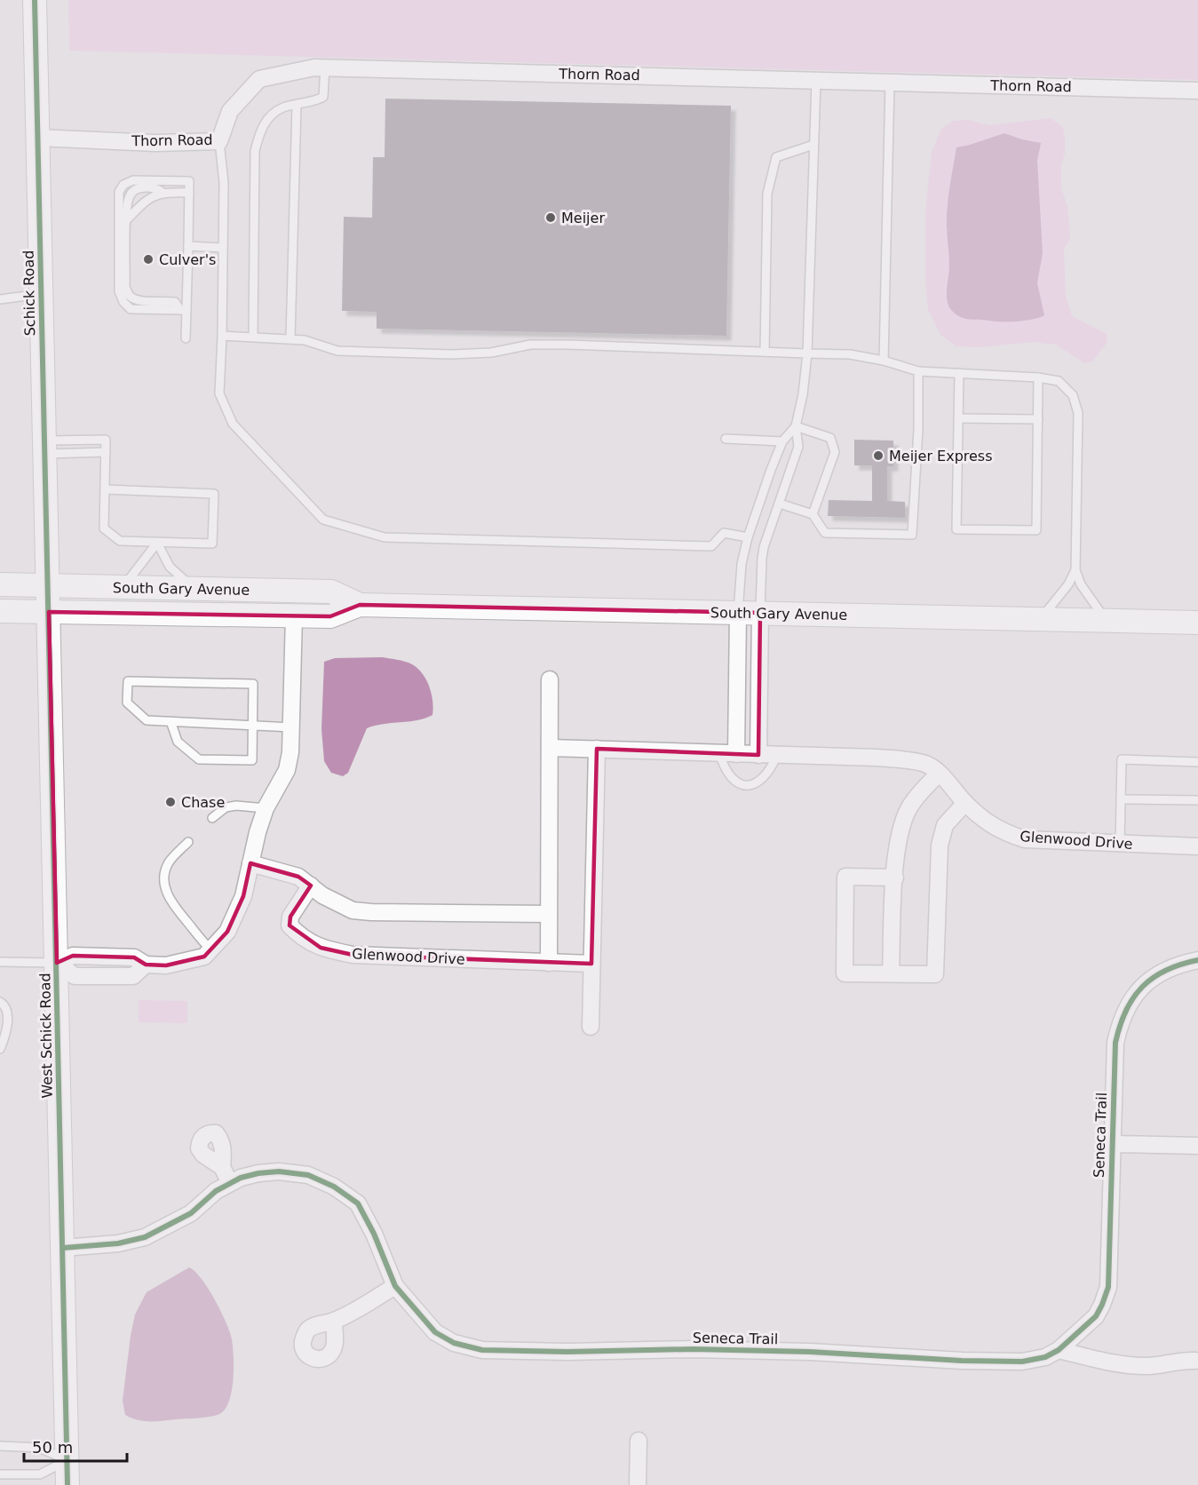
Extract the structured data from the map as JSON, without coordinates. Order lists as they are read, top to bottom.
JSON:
{
  "streets": {
    "main road": ["Schick Road", "South Gary Avenue", "West Schick Road"],
    "street": ["Thorn Road", "Glenwood Drive", "Seneca Trail"]
  },
  "crossings": [
    ["Thorn Road", "Schick Road"],
    ["Schick Road", "South Gary Avenue"],
    ["Schick Road", "West Schick Road"],
    ["South Gary Avenue", "West Schick Road"],
    ["West Schick Road", "Seneca Trail"]
  ],
  "places": [
    "Meijer",
    "Culver's",
    "Meijer Express",
    "Chase"
  ],
  "scale_bar": "50 m"
}
